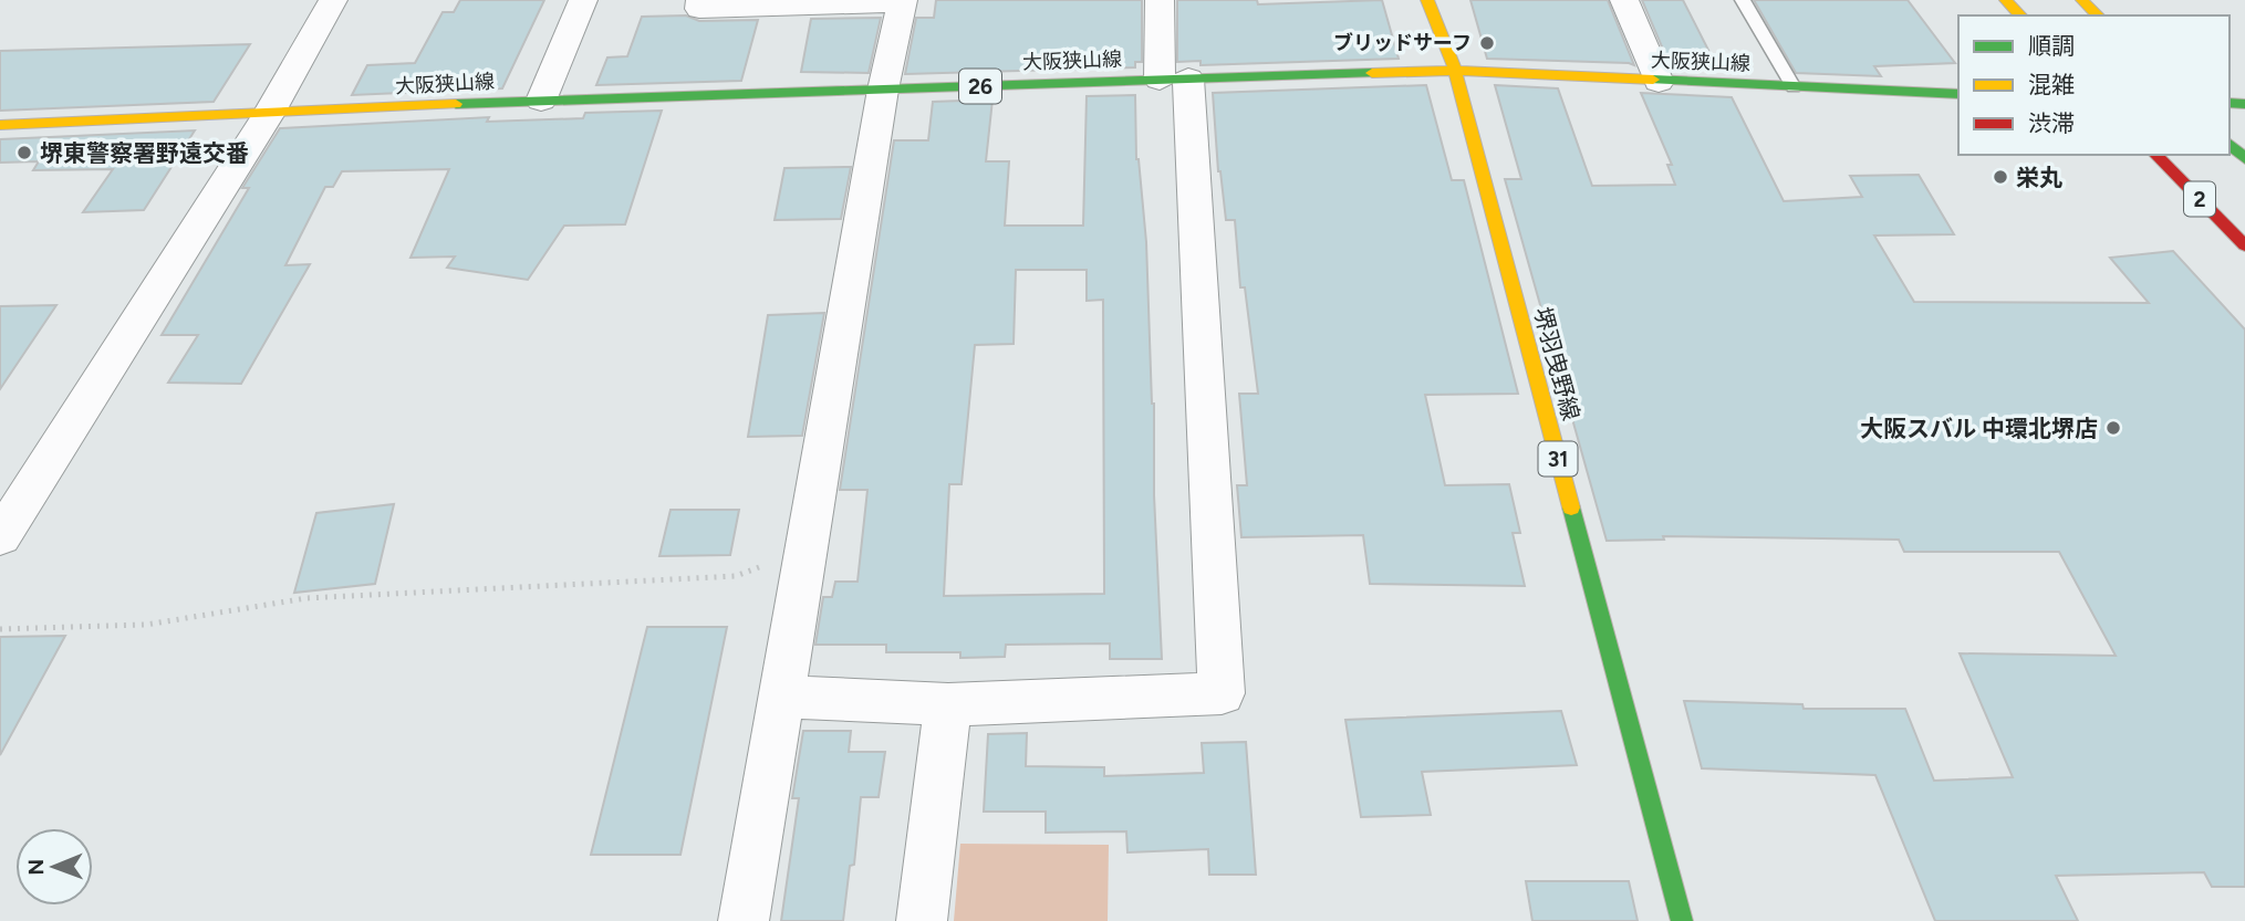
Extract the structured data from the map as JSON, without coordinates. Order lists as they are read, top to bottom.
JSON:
{
  "streets": {
    "main road": [
      "大阪狭山線",
      "26",
      "2",
      "堺羽曳野線",
      "31"
    ]
  },
  "crossings": [
    ["大阪狭山線", "堺羽曳野線"]
  ],
  "places": [
    "ブリッドサーフ",
    "堺東警察署野遠交番",
    "栄丸",
    "大阪スバル 中環北堺店"
  ],
  "legend": ["順調", "混雑", "渋滞"],
  "north": "left"
}
